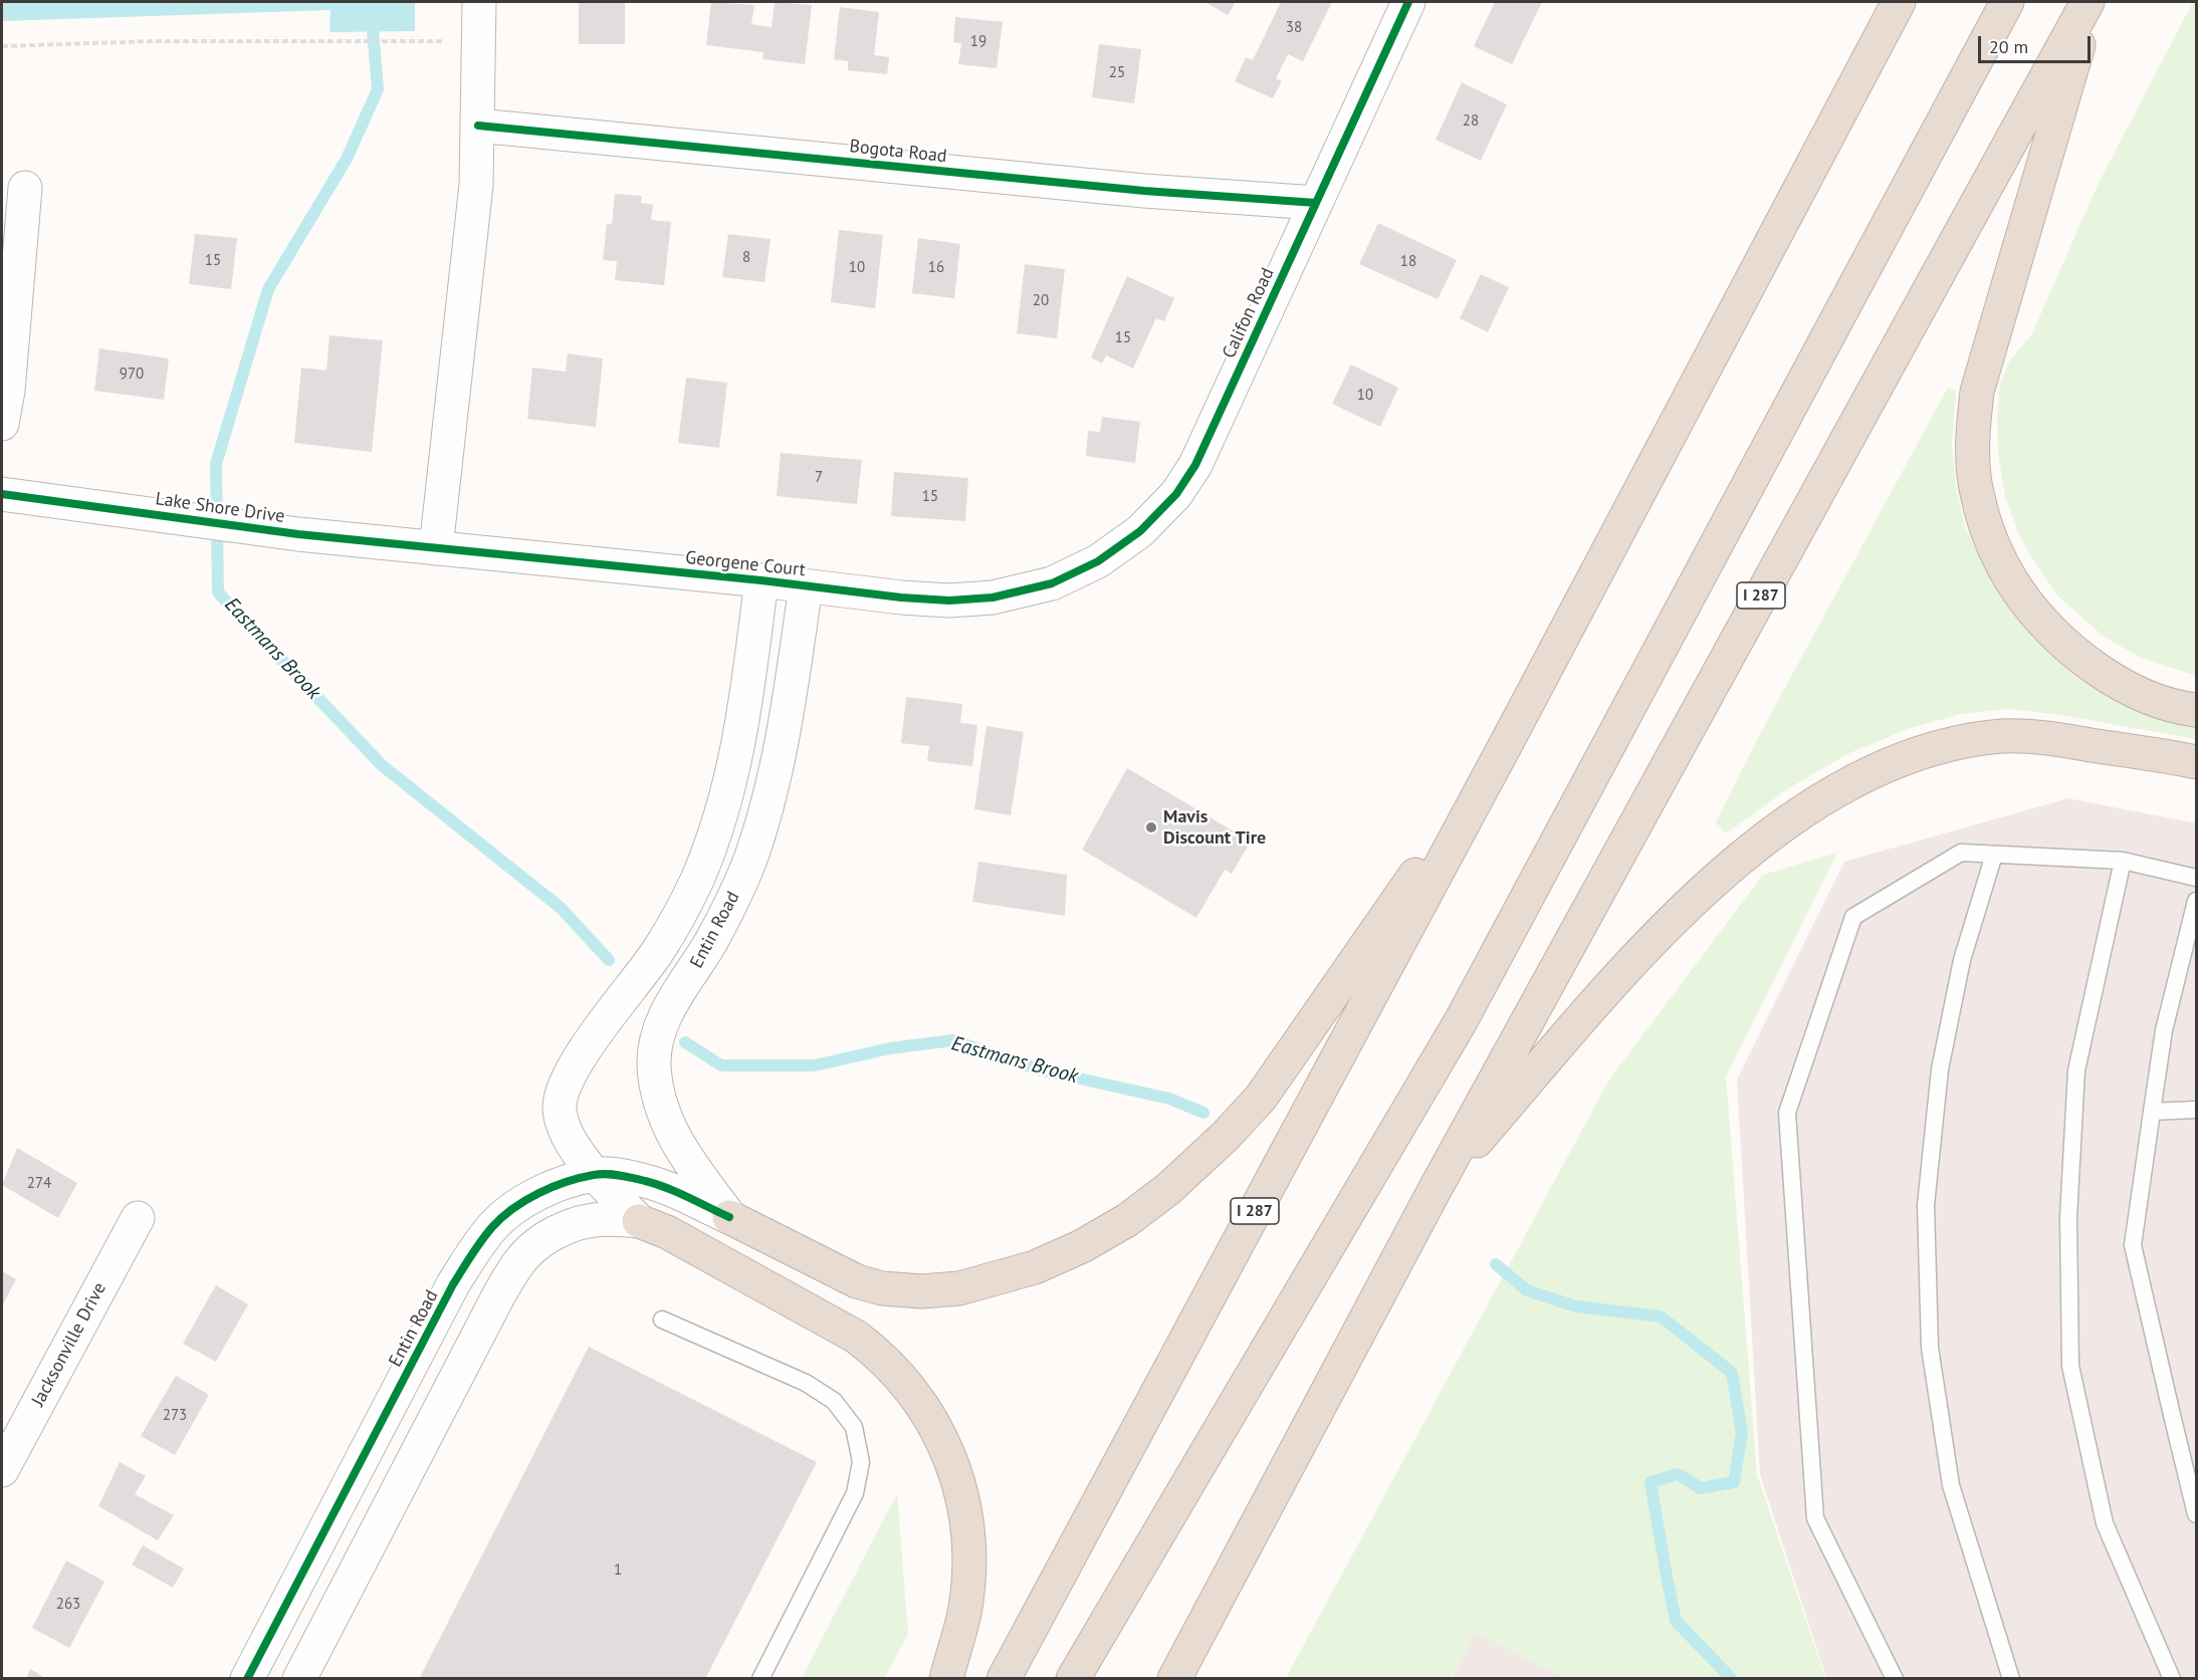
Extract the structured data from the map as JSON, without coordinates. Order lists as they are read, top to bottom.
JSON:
{
  "streets": {
    "highway": ["I 287"],
    "street": [
      "Bogota Road",
      "Califon Road",
      "Lake Shore Drive",
      "Georgene Court",
      "Entin Road",
      "Jacksonville Drive"
    ]
  },
  "crossings": [
    ["Bogota Road", "Califon Road"],
    ["Califon Road", "Georgene Court"],
    ["Lake Shore Drive", "Georgene Court"],
    ["Georgene Court", "Entin Road"]
  ],
  "water": ["Eastmans Brook"],
  "places": ["Mavis Discount Tire"],
  "house_numbers": [
    "38",
    "19",
    "25",
    "28",
    "8",
    "15",
    "18",
    "10",
    "16",
    "20",
    "15",
    "970",
    "10",
    "7",
    "15",
    "274",
    "273",
    "1",
    "263"
  ],
  "scale_bar": "20 m"
}
